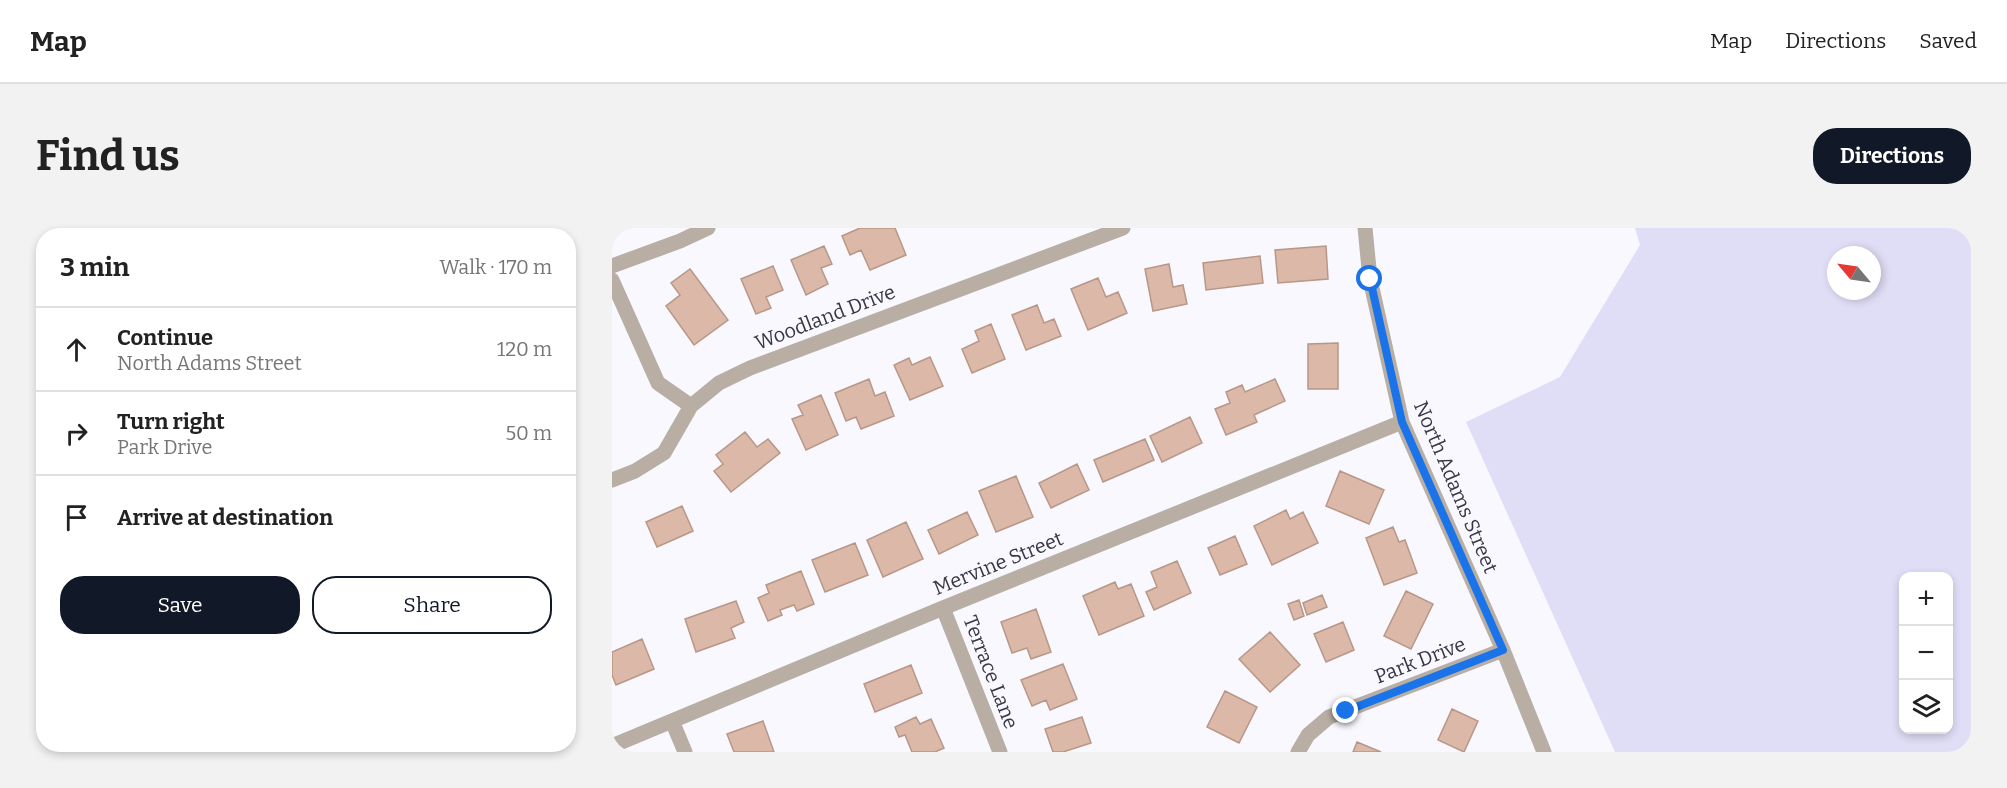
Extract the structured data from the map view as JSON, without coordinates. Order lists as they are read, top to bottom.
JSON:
{
  "streets": {
    "street": [
      "Woodland Drive",
      "North Adams Street",
      "Mervine Street",
      "Park Drive",
      "Terrace Lane"
    ]
  },
  "crossings": [
    ["North Adams Street", "Mervine Street"],
    ["North Adams Street", "Park Drive"],
    ["Mervine Street", "Terrace Lane"]
  ],
  "north": "top left",
  "page": {
    "header": "Map",
    "nav": ["Map", "Directions", "Saved"],
    "buttons": [
      "Directions",
      ["Save", "Share"]
    ],
    "title": "Find us",
    "heading": ["3 min", "Walk · 170 m"],
    "list": [
      ["Continue", "North Adams Street", "120 m"],
      ["Turn right", "Park Drive", "50 m"],
      "Arrive at destination"
    ],
    "map_buttons": ["+", "−"]
  }
}
